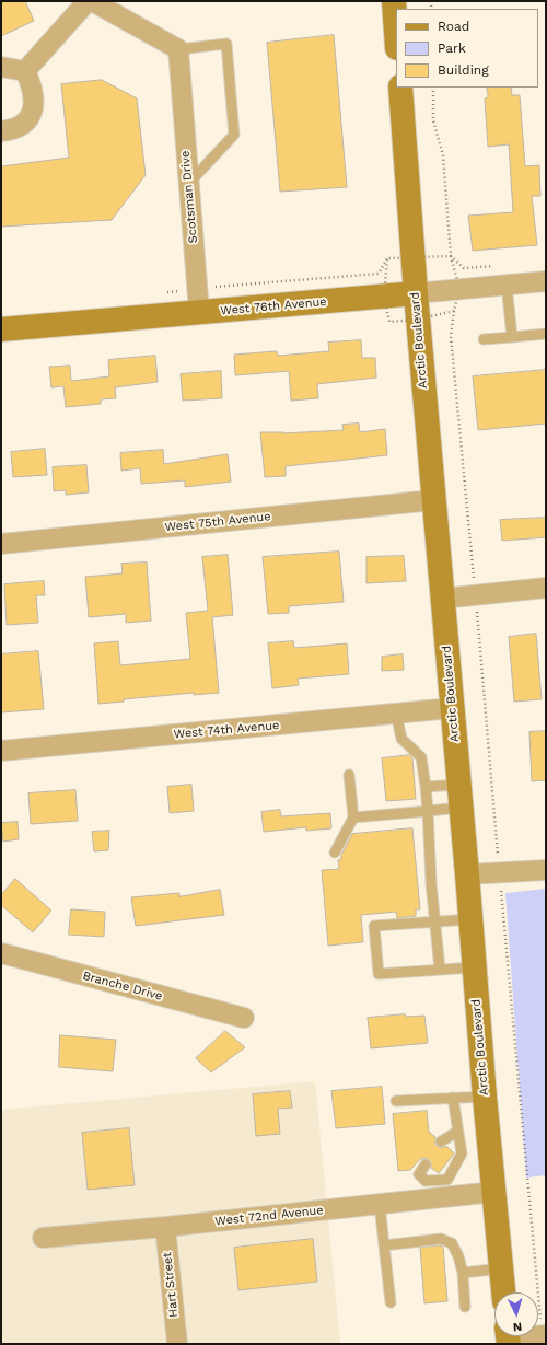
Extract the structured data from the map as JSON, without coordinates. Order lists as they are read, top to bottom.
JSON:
{
  "streets": {
    "main road": ["West 76th Avenue", "Arctic Boulevard"],
    "street": [
      "Scotsman Drive",
      "West 75th Avenue",
      "West 74th Avenue",
      "Branche Drive",
      "West 72nd Avenue",
      "Hart Street"
    ]
  },
  "crossings": [
    ["Scotsman Drive", "West 76th Avenue"],
    ["West 76th Avenue", "Arctic Boulevard"],
    ["Arctic Boulevard", "West 75th Avenue"],
    ["Arctic Boulevard", "West 74th Avenue"],
    ["Arctic Boulevard", "West 72nd Avenue"],
    ["West 72nd Avenue", "Hart Street"]
  ],
  "legend": ["Road", "Park", "Building"],
  "north": "bottom"
}
